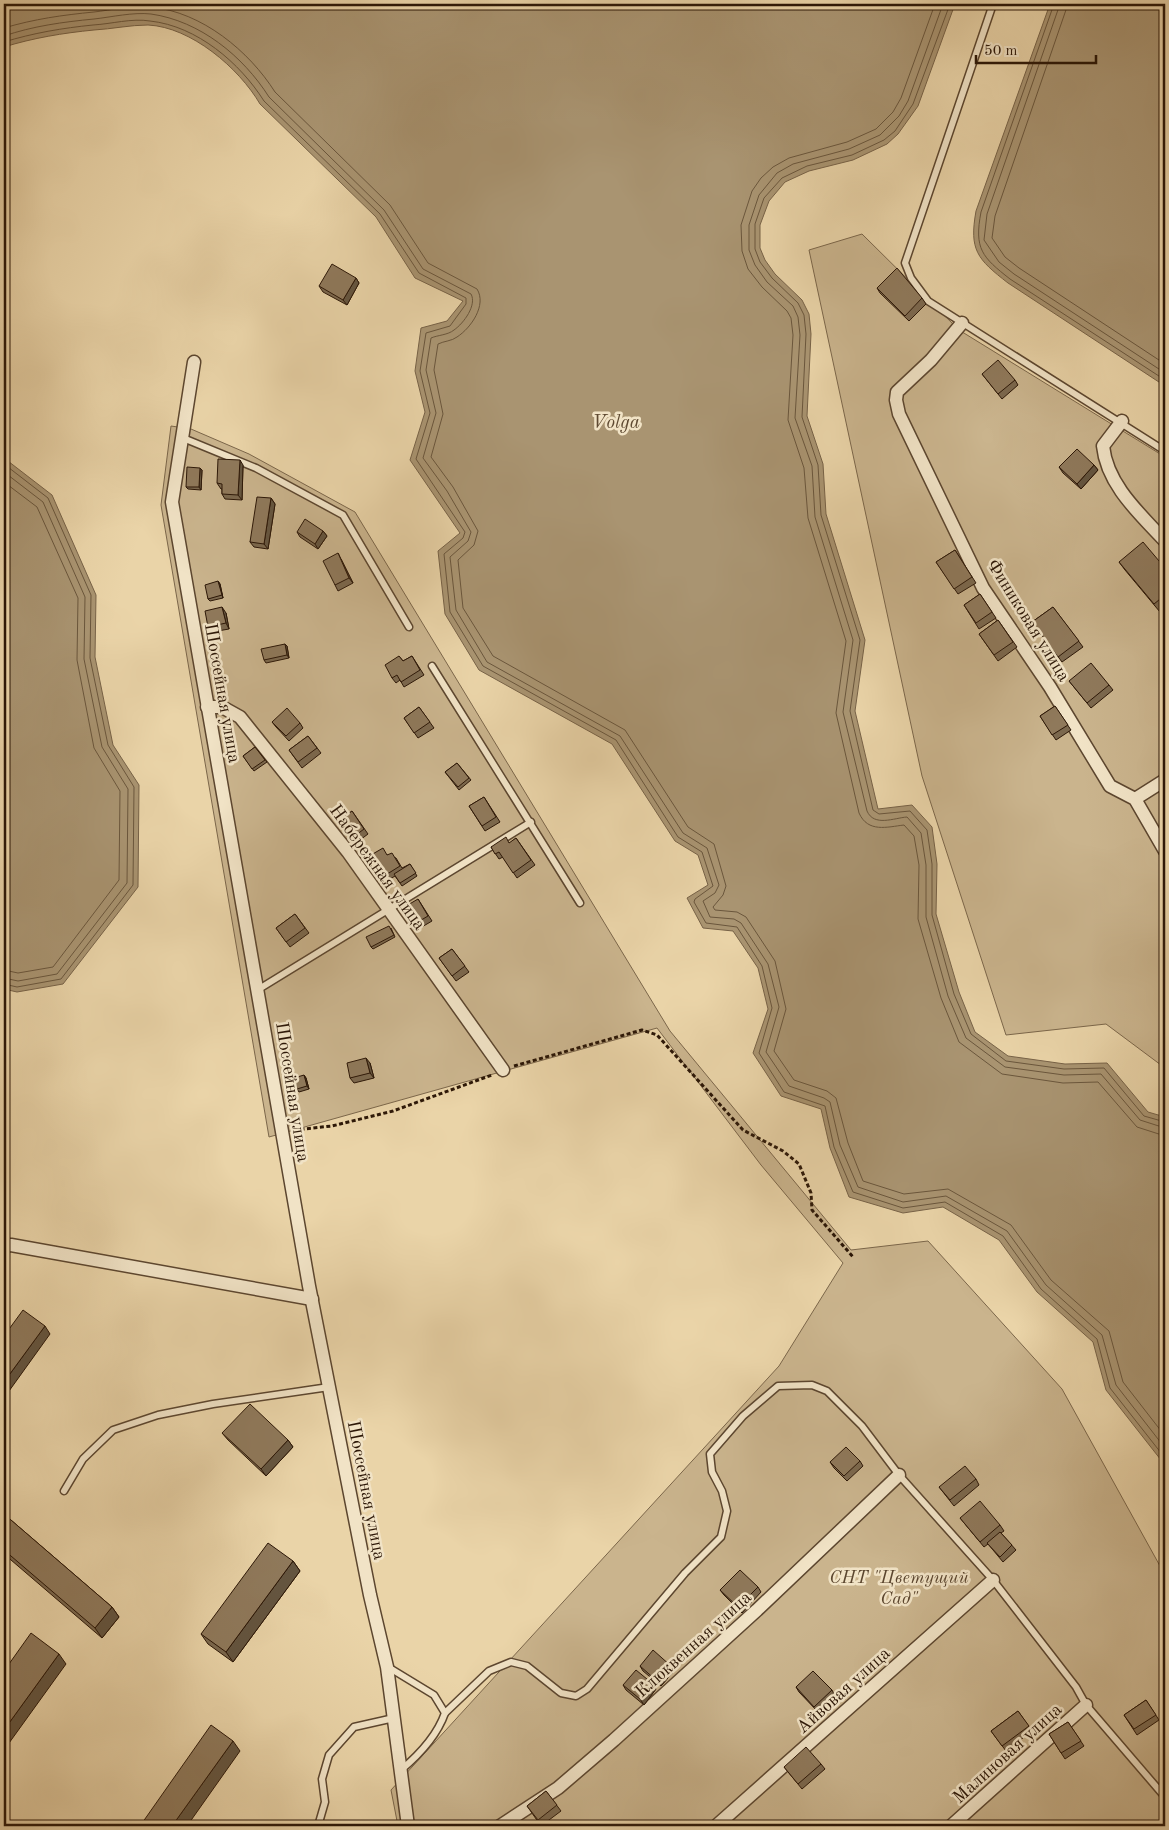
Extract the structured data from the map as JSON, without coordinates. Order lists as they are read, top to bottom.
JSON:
{
  "streets": {
    "street": [
      "Финиковая улица",
      "Шоссейная улица",
      "Набережная улица",
      "Клюквенная улица",
      "Айвовая улица",
      "Малиновая улица"
    ]
  },
  "crossings": [
    ["Шоссейная улица", "Набережная улица"]
  ],
  "water": ["Volga"],
  "parks": ["СНТ \"Цветущий Сад\""],
  "scale_bar": "50 m"
}
